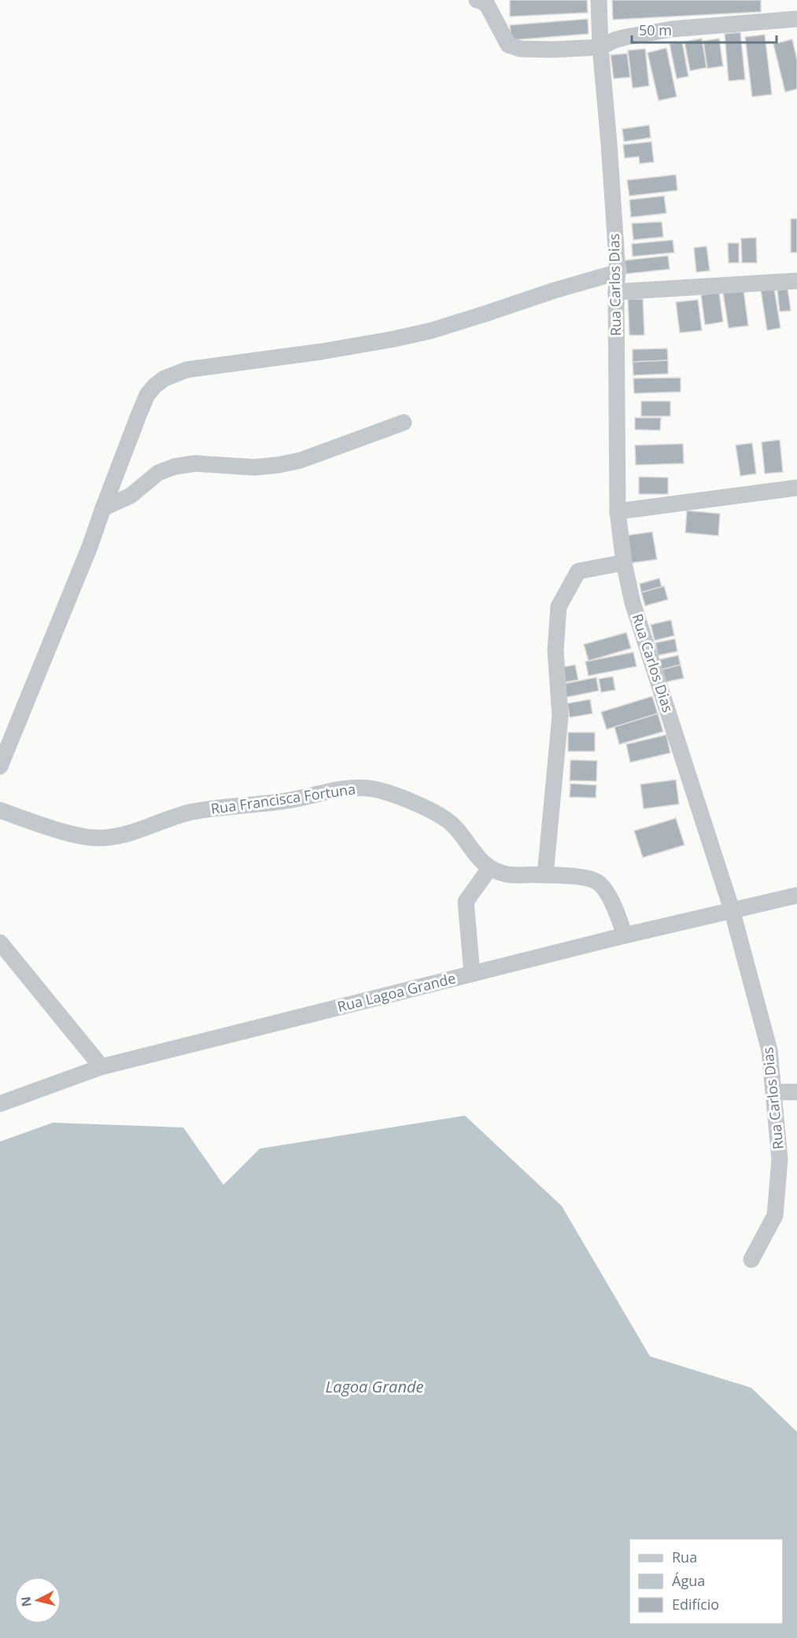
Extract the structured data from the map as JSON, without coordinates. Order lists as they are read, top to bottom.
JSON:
{
  "streets": {
    "street": ["Rua Carlos Dias", "Rua Francisca Fortuna", "Rua Lagoa Grande"]
  },
  "crossings": [
    ["Rua Carlos Dias", "Rua Lagoa Grande"]
  ],
  "water": ["Lagoa Grande"],
  "legend": ["Rua", "Água", "Edifício"],
  "scale_bar": "50 m",
  "north": "left"
}
